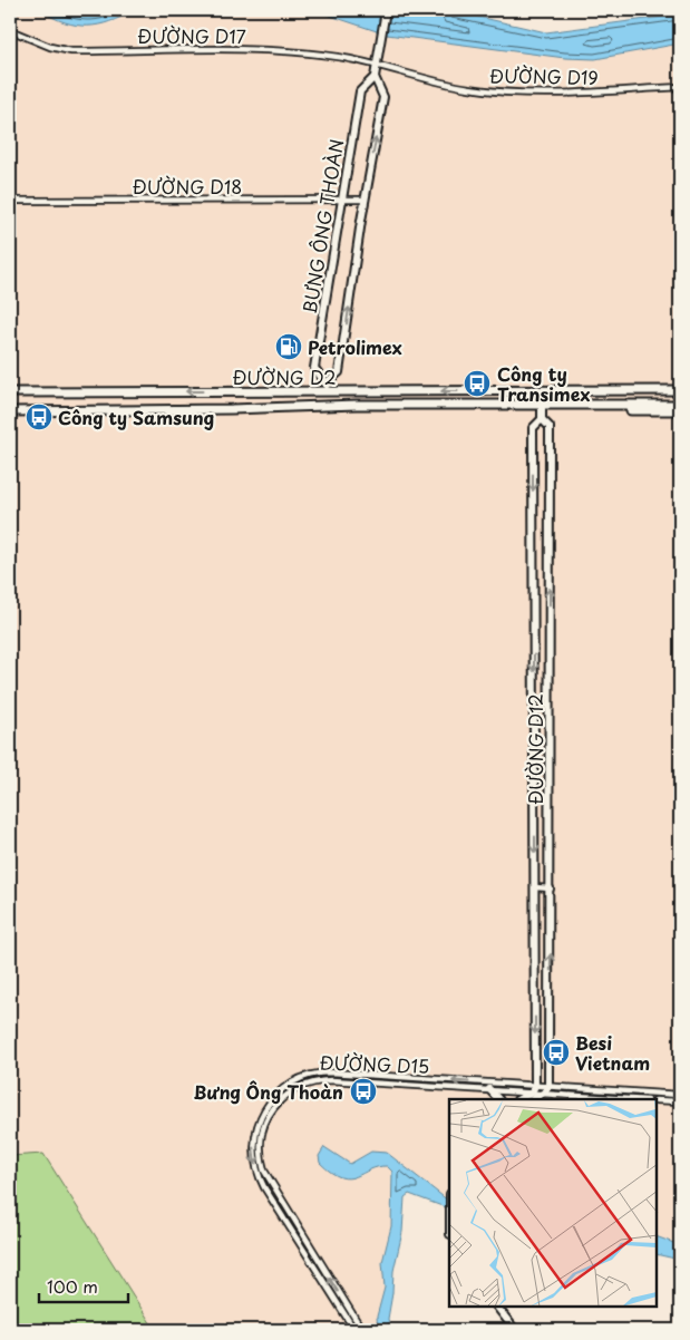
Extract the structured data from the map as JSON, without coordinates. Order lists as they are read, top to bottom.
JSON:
{
  "streets": {
    "main road": ["ĐƯỜNG D2"],
    "street": [
      "ĐƯỜNG D17",
      "ĐƯỜNG D19",
      "ĐƯỜNG D18",
      "BƯNG ÔNG THOÀN",
      "ĐƯỜNG D12",
      "ĐƯỜNG D15"
    ]
  },
  "crossings": [
    ["ĐƯỜNG D17", "ĐƯỜNG D19"],
    ["ĐƯỜNG D18", "BƯNG ÔNG THOÀN"],
    ["BƯNG ÔNG THOÀN", "ĐƯỜNG D2"],
    ["ĐƯỜNG D2", "ĐƯỜNG D12"],
    ["ĐƯỜNG D12", "ĐƯỜNG D15"]
  ],
  "places": {
    "fuel station": ["Petrolimex"],
    "bus stop": [
      "Công ty Transimex",
      "Công ty Samsung",
      "Besi Vietnam",
      "Bưng Ông Thoàn"
    ]
  },
  "scale_bar": "100 m"
}
